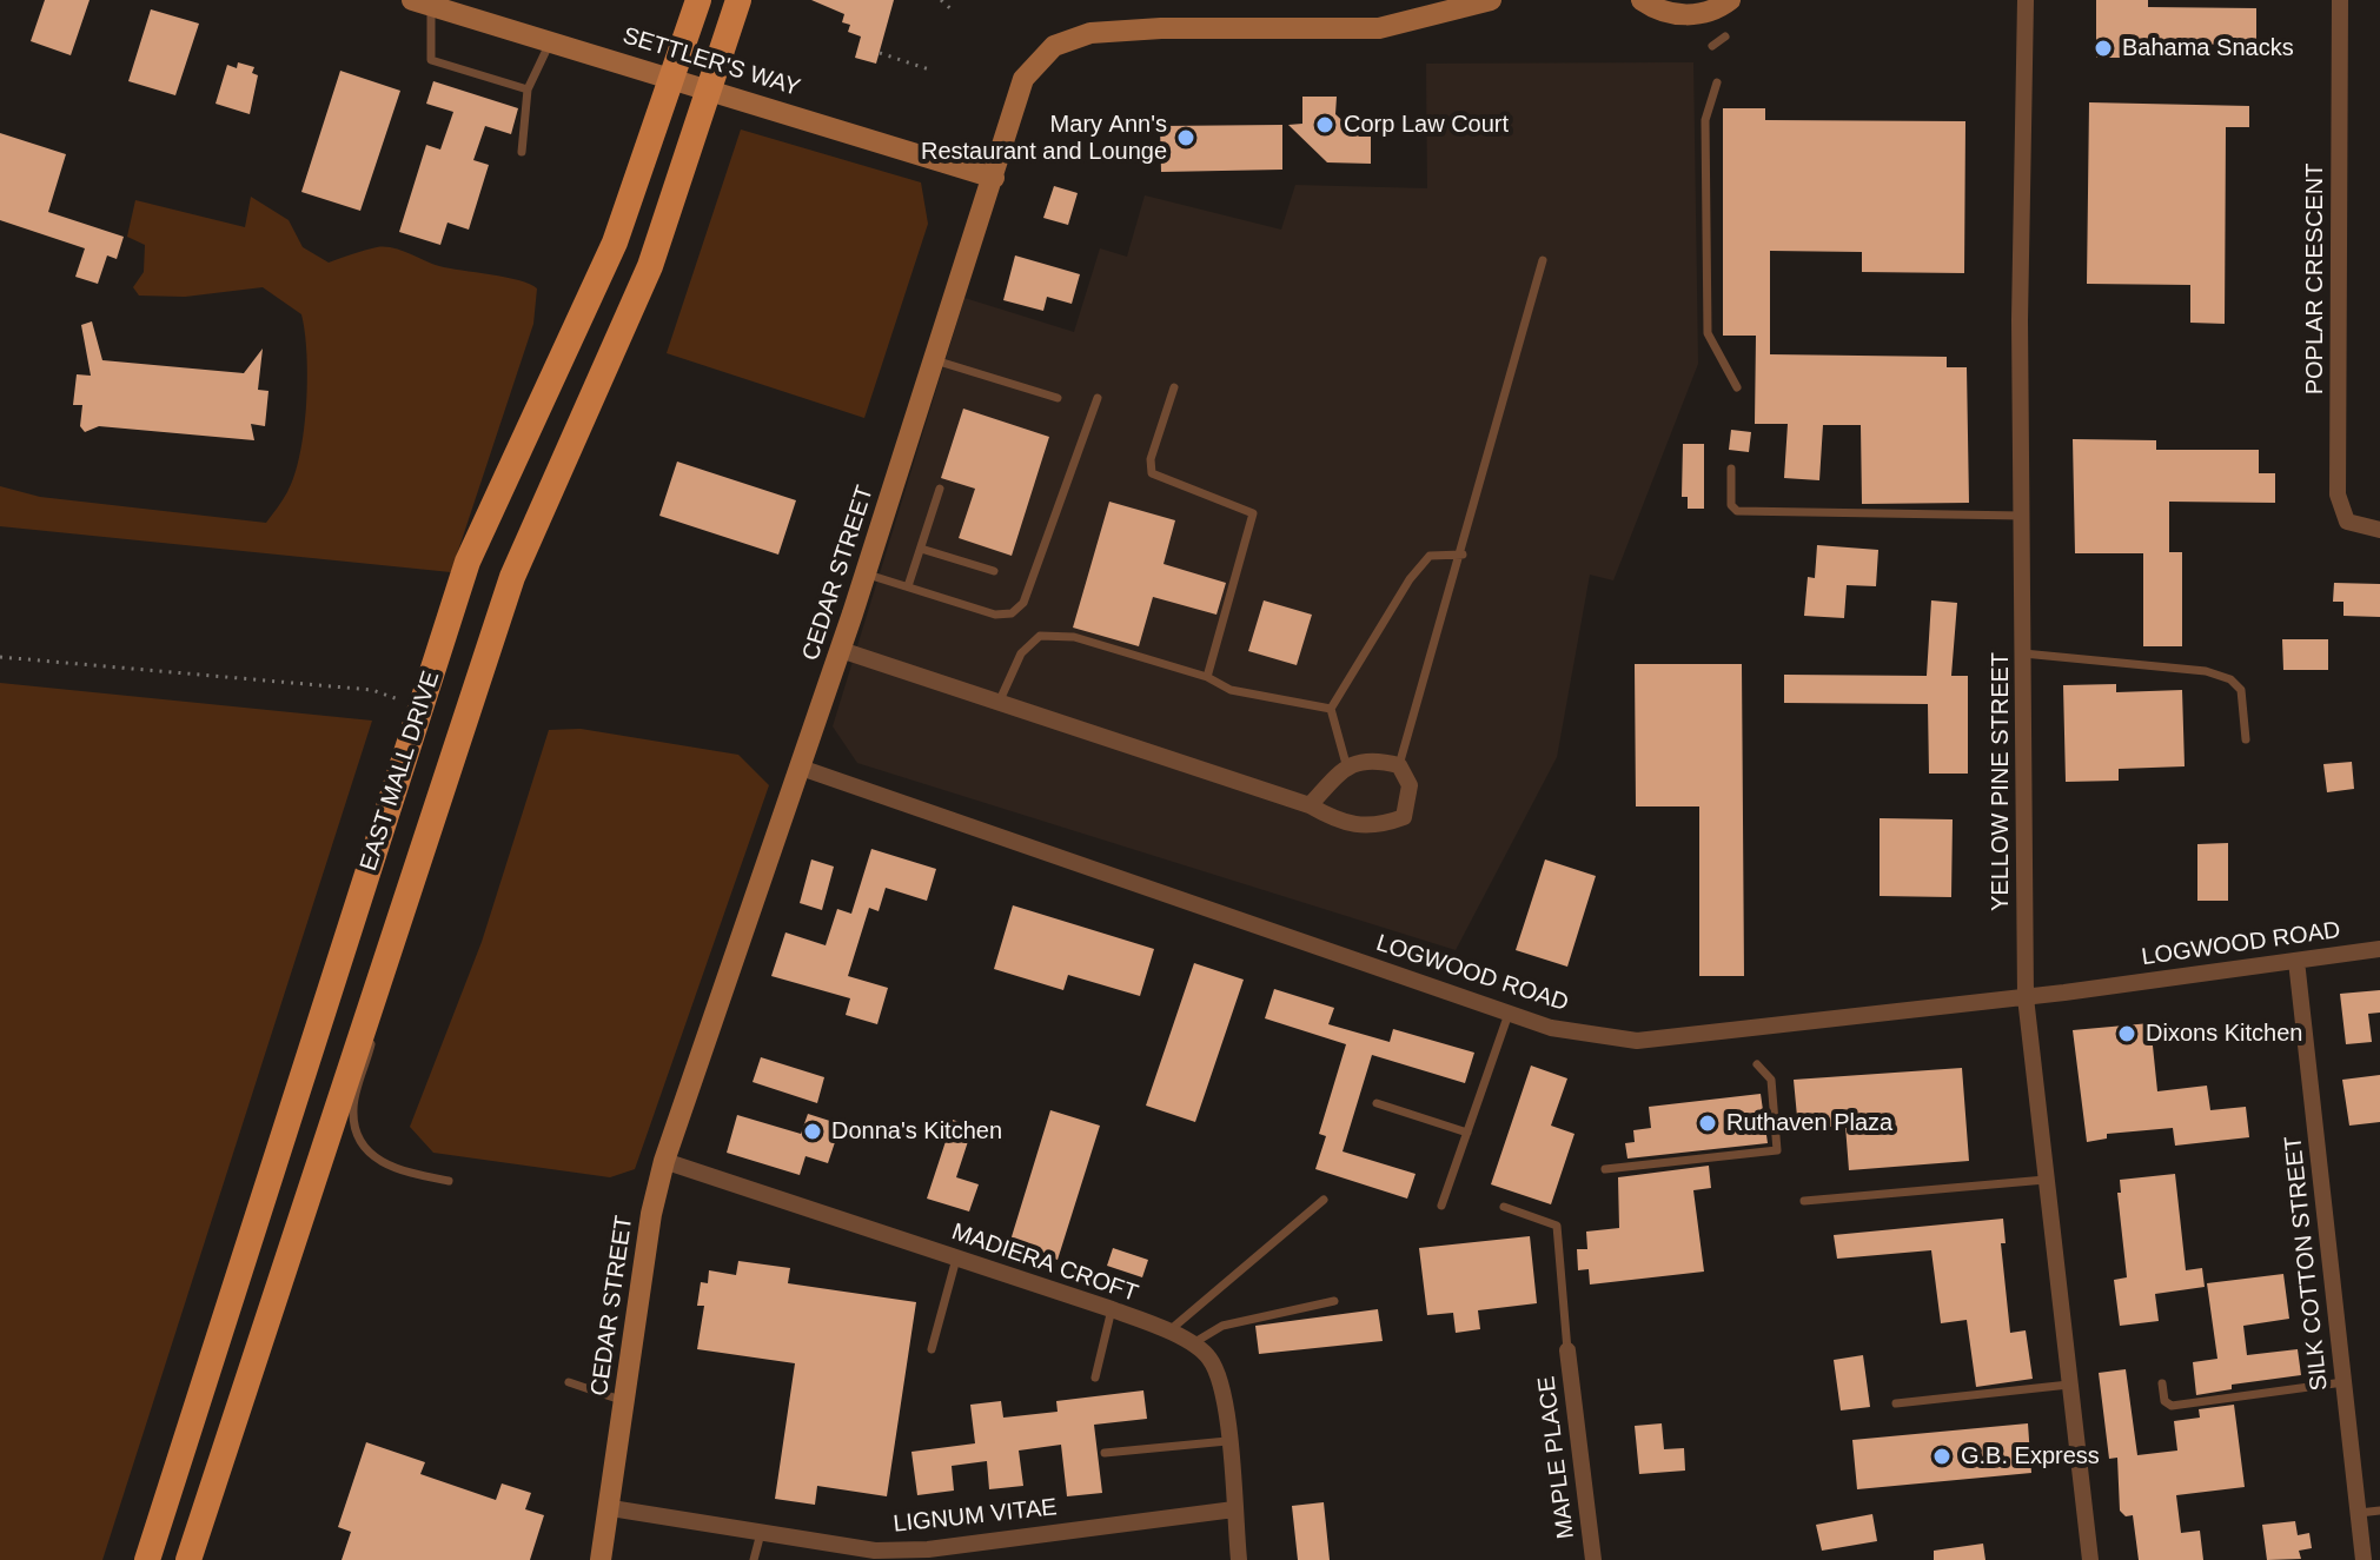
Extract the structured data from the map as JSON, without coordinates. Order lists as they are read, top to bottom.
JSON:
{
  "streets": {
    "main road": ["SETTLER'S WAY", "CEDAR STREET", "EAST MALL DRIVE"],
    "street": [
      "POPLAR CRESCENT",
      "YELLOW PINE STREET",
      "LOGWOOD ROAD",
      "MADIERA CROFT",
      "SILK COTTON STREET",
      "MAPLE PLACE",
      "LIGNUM VITAE"
    ]
  },
  "crossings": [
    ["SETTLER'S WAY", "CEDAR STREET"],
    ["SETTLER'S WAY", "EAST MALL DRIVE"],
    ["CEDAR STREET", "LOGWOOD ROAD"],
    ["CEDAR STREET", "MADIERA CROFT"],
    ["CEDAR STREET", "LIGNUM VITAE"],
    ["YELLOW PINE STREET", "LOGWOOD ROAD"],
    ["LOGWOOD ROAD", "SILK COTTON STREET"],
    ["MADIERA CROFT", "LIGNUM VITAE"]
  ],
  "places": [
    "Bahama Snacks",
    "Corp Law Court",
    "Mary Ann's Restaurant and Lounge",
    "Dixons Kitchen",
    "Ruthaven Plaza",
    "Donna's Kitchen",
    "G.B. Express"
  ]
}
